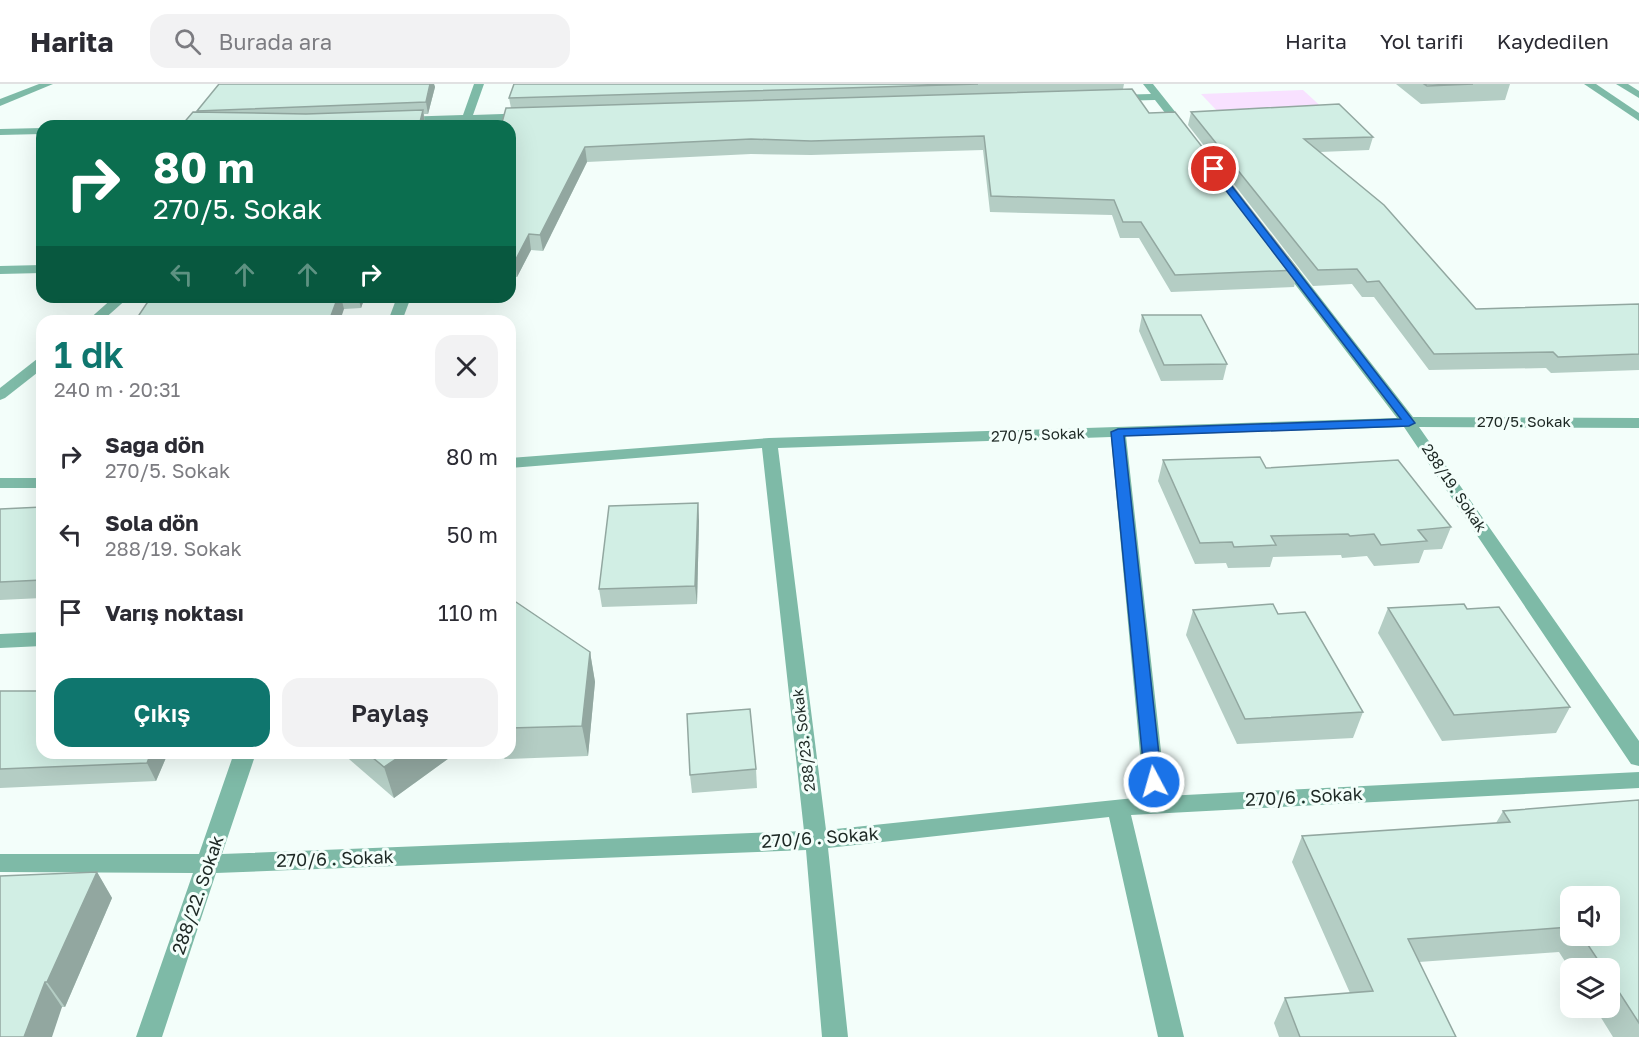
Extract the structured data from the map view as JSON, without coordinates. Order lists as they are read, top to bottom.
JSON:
{
  "streets": {
    "street": [
      "270/5. Sokak",
      "288/19. Sokak",
      "288/23. Sokak",
      "270/6 . Sokak",
      "288/22. Sokak"
    ]
  },
  "crossings": [
    ["270/5. Sokak", "288/19. Sokak"],
    ["270/5. Sokak", "288/23. Sokak"],
    ["288/23. Sokak", "270/6 . Sokak"],
    ["270/6 . Sokak", "288/22. Sokak"]
  ],
  "page": {
    "header": "Harita",
    "search": "Burada ara",
    "nav": ["Harita", "Yol tarifi", "Kaydedilen"],
    "turn": ["80 m", "270/5. Sokak"],
    "heading": ["1 dk", "240 m · 20:31"],
    "list": [
      {
        "name": "Sağa dön",
        "note": "270/5. Sokak",
        "value": "80 m"
      },
      {
        "name": "Sola dön",
        "note": "288/19. Sokak",
        "value": "50 m"
      },
      {
        "name": "Varış noktası",
        "value": "110 m"
      }
    ],
    "buttons": ["Çıkış", "Paylaş"]
  }
}
